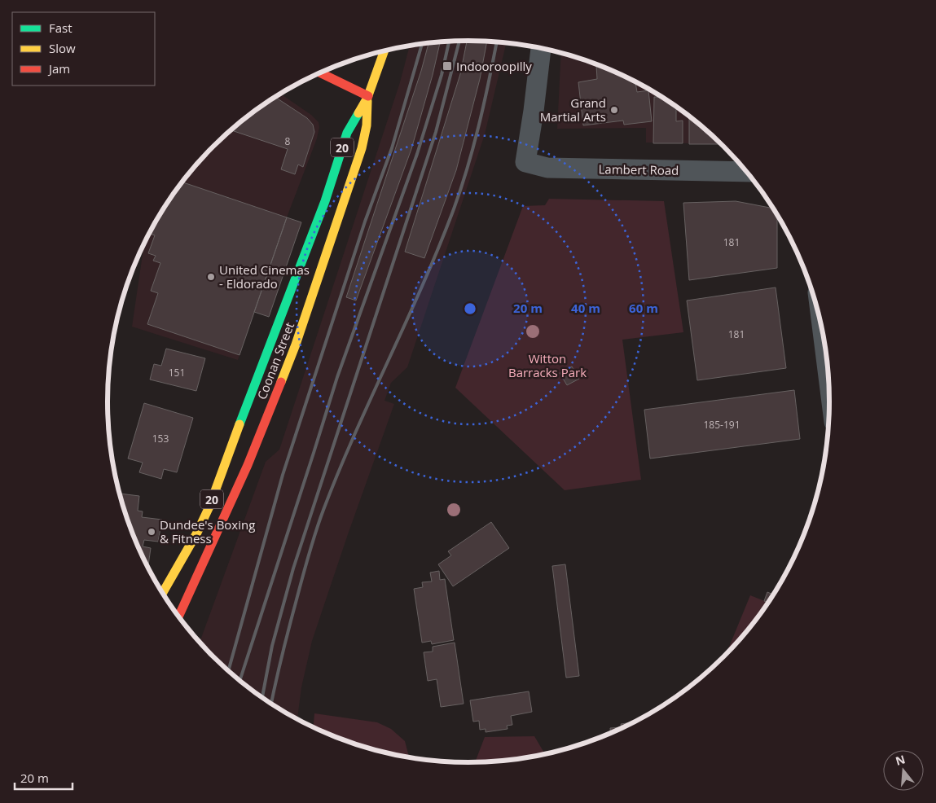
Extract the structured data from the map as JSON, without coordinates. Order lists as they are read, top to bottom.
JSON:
{
  "streets": {
    "main road": ["20", "Coonan Street"],
    "street": ["Lambert Road"]
  },
  "parks": ["Witton Barracks Park"],
  "places": {
    "transit": ["Indooroopilly"],
    "other": ["Grand Martial Arts", "United Cinemas - Eldorado", "Dundee's Boxing & Fitness"]
  },
  "house_numbers": [
    "8",
    "181",
    "181",
    "151",
    "185-191",
    "153"
  ],
  "legend": ["Fast", "Slow", "Jam"],
  "scale_bar": "20 m",
  "north": "top",
  "rings": ["20 m", "40 m", "60 m"]
}
